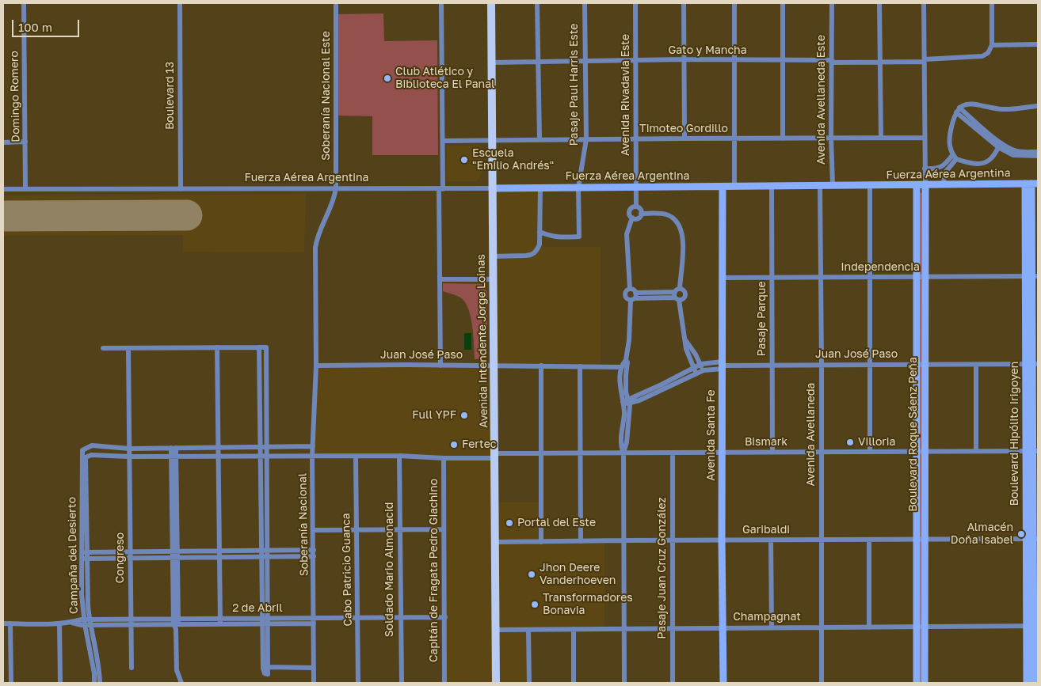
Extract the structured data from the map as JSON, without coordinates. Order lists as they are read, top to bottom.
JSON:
{
  "streets": {
    "main road": ["Avenida Intendente Jorge Loinas"],
    "street": [
      "Gato y Mancha",
      "Pasaje Paul Harris Este",
      "Avenida Rivadavia Este",
      "Boulevard 13",
      "Soberanía Nacional Este",
      "Domingo Romero",
      "Avenida Avellaneda Este",
      "Timoteo Gordillo",
      "Fuerza Aérea Argentina",
      "Independencia",
      "Pasaje Parque",
      "Juan José Paso",
      "Boulevard Hipólito Irigoyen",
      "Avenida Avellaneda",
      "Boulevard Roque Sáenz Peña",
      "Avenida Santa Fe",
      "Bismark",
      "Soberanía Nacional",
      "Garibaldi",
      "Campaña del Desierto",
      "Congreso",
      "Pasaje Juan Cruz González",
      "Cabo Patricio Guanca",
      "Soldado Mario Almonacid",
      "Capitán de Fragata Pedro Giachino",
      "2 de Abril",
      "Champagnat"
    ]
  },
  "crossings": [
    ["Gato y Mancha", "Pasaje Paul Harris Este"],
    ["Gato y Mancha", "Avenida Rivadavia Este"],
    ["Gato y Mancha", "Avenida Avellaneda Este"],
    ["Gato y Mancha", "Avenida Intendente Jorge Loinas"],
    ["Pasaje Paul Harris Este", "Timoteo Gordillo"],
    ["Pasaje Paul Harris Este", "Fuerza Aérea Argentina"],
    ["Avenida Rivadavia Este", "Timoteo Gordillo"],
    ["Avenida Rivadavia Este", "Fuerza Aérea Argentina"],
    ["Boulevard 13", "Fuerza Aérea Argentina"],
    ["Soberanía Nacional Este", "Fuerza Aérea Argentina"],
    ["Soberanía Nacional Este", "Juan José Paso"],
    ["Soberanía Nacional Este", "Soberanía Nacional"],
    ["Domingo Romero", "Fuerza Aérea Argentina"],
    ["Avenida Avellaneda Este", "Timoteo Gordillo"],
    ["Avenida Avellaneda Este", "Fuerza Aérea Argentina"],
    ["Avenida Avellaneda Este", "Avenida Avellaneda"],
    ["Timoteo Gordillo", "Avenida Intendente Jorge Loinas"],
    ["Fuerza Aérea Argentina", "Pasaje Parque"],
    ["Fuerza Aérea Argentina", "Avenida Intendente Jorge Loinas"],
    ["Fuerza Aérea Argentina", "Boulevard Hipólito Irigoyen"],
    ["Fuerza Aérea Argentina", "Avenida Avellaneda"],
    ["Fuerza Aérea Argentina", "Boulevard Roque Sáenz Peña"],
    ["Fuerza Aérea Argentina", "Avenida Santa Fe"],
    ["Independencia", "Pasaje Parque"],
    ["Independencia", "Boulevard Hipólito Irigoyen"],
    ["Independencia", "Avenida Avellaneda"],
    ["Independencia", "Boulevard Roque Sáenz Peña"],
    ["Independencia", "Avenida Santa Fe"],
    ["Pasaje Parque", "Juan José Paso"],
    ["Pasaje Parque", "Bismark"],
    ["Avenida Intendente Jorge Loinas", "Juan José Paso"],
    ["Avenida Intendente Jorge Loinas", "Bismark"],
    ["Avenida Intendente Jorge Loinas", "Garibaldi"],
    ["Avenida Intendente Jorge Loinas", "Champagnat"],
    ["Juan José Paso", "Boulevard Hipólito Irigoyen"],
    ["Juan José Paso", "Avenida Avellaneda"],
    ["Juan José Paso", "Boulevard Roque Sáenz Peña"],
    ["Juan José Paso", "Avenida Santa Fe"],
    ["Juan José Paso", "Soberanía Nacional"],
    ["Boulevard Hipólito Irigoyen", "Bismark"],
    ["Boulevard Hipólito Irigoyen", "Garibaldi"],
    ["Boulevard Hipólito Irigoyen", "Champagnat"],
    ["Avenida Avellaneda", "Bismark"],
    ["Avenida Avellaneda", "Garibaldi"],
    ["Avenida Avellaneda", "Champagnat"],
    ["Boulevard Roque Sáenz Peña", "Bismark"],
    ["Boulevard Roque Sáenz Peña", "Garibaldi"],
    ["Boulevard Roque Sáenz Peña", "Champagnat"],
    ["Avenida Santa Fe", "Bismark"],
    ["Avenida Santa Fe", "Garibaldi"],
    ["Avenida Santa Fe", "Champagnat"],
    ["Bismark", "Soberanía Nacional"],
    ["Bismark", "Campaña del Desierto"],
    ["Bismark", "Congreso"],
    ["Bismark", "Pasaje Juan Cruz González"],
    ["Bismark", "Cabo Patricio Guanca"],
    ["Bismark", "Soldado Mario Almonacid"],
    ["Bismark", "Capitán de Fragata Pedro Giachino"],
    ["Soberanía Nacional", "2 de Abril"],
    ["Garibaldi", "Pasaje Juan Cruz González"],
    ["Campaña del Desierto", "Congreso"],
    ["Campaña del Desierto", "2 de Abril"],
    ["Congreso", "2 de Abril"],
    ["Pasaje Juan Cruz González", "Champagnat"],
    ["Cabo Patricio Guanca", "2 de Abril"],
    ["Soldado Mario Almonacid", "2 de Abril"],
    ["Capitán de Fragata Pedro Giachino", "2 de Abril"]
  ],
  "places": [
    "Club Atlético y Biblioteca El Panal",
    "Escuela \"Emilio Andrés\"",
    "Full YPF",
    "Villoria",
    "Fertec",
    "Portal del Este",
    "Almacén Doña Isabel",
    "Jhon Deere Vanderhoeven",
    "Transformadores Bonavia"
  ],
  "scale_bar": "100 m"
}
